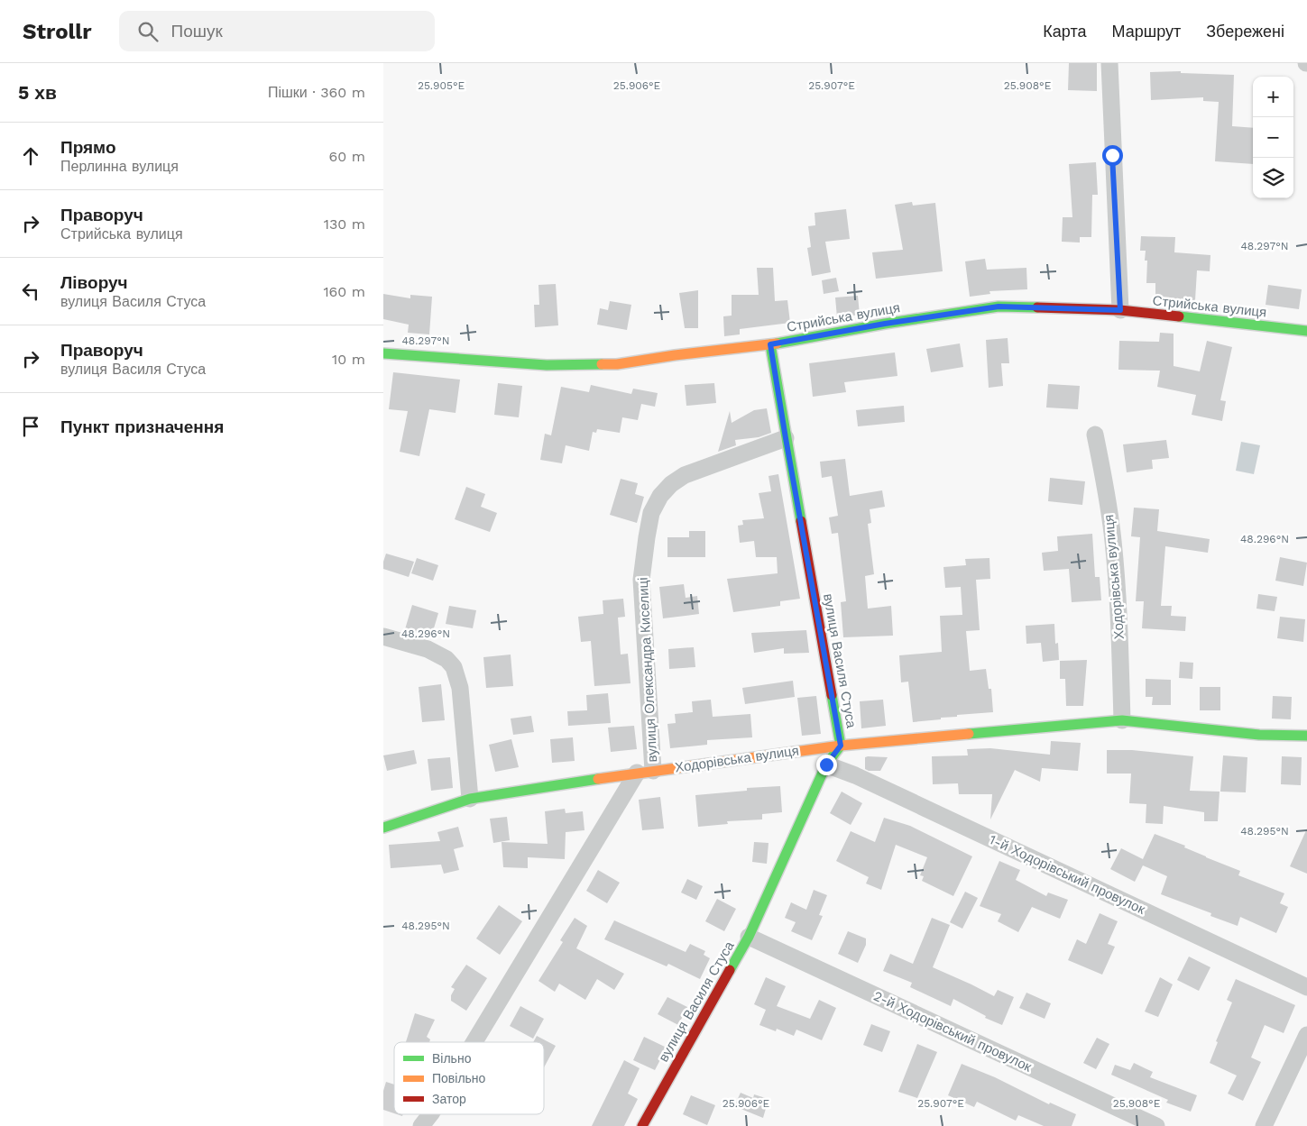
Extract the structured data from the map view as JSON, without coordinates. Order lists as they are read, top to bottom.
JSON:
{
  "streets": {
    "street": [
      "Стрийська вулиця",
      "Ходорівська вулиця",
      "вулиця Василя Стуса",
      "вулиця Олександра Киселиці",
      "1-й Ходорівський провулок",
      "2-й Ходорівський провулок"
    ]
  },
  "crossings": [
    ["Стрийська вулиця", "вулиця Василя Стуса"],
    ["Ходорівська вулиця", "вулиця Василя Стуса"],
    ["Ходорівська вулиця", "вулиця Олександра Киселиці"],
    ["вулиця Василя Стуса", "вулиця Олександра Киселиці"],
    ["вулиця Василя Стуса", "1-й Ходорівський провулок"],
    ["вулиця Василя Стуса", "2-й Ходорівський провулок"]
  ],
  "legend": ["Вільно", "Повільно", "Затор"],
  "page": {
    "header": "Strollr",
    "search": "Пошук",
    "nav": ["Карта", "Маршрут", "Збережені"],
    "heading": ["5 хв", "Пішки · 360 m"],
    "map_buttons": ["+", "−"],
    "list": [
      ["Прямо", "Перлинна вулиця", "60 m"],
      ["Праворуч", "Стрийська вулиця", "130 m"],
      ["Ліворуч", "вулиця Василя Стуса", "160 m"],
      ["Праворуч", "вулиця Василя Стуса", "10 m"],
      "Пункт призначення"
    ]
  },
  "coordinates": [
    "25.905°E",
    "25.906°E",
    "25.907°E",
    "25.908°E",
    "48.297°N",
    "48.296°N",
    "48.295°N"
  ]
}
